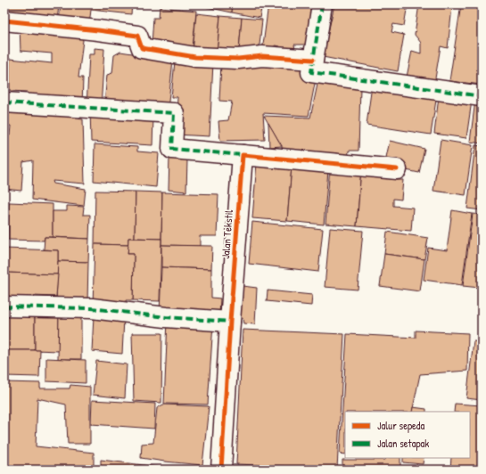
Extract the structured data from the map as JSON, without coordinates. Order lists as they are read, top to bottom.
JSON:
{
  "streets": {
    "street": ["Jalan Tekstil"]
  },
  "legend": ["Jalur sepeda", "Jalan setapak"]
}
